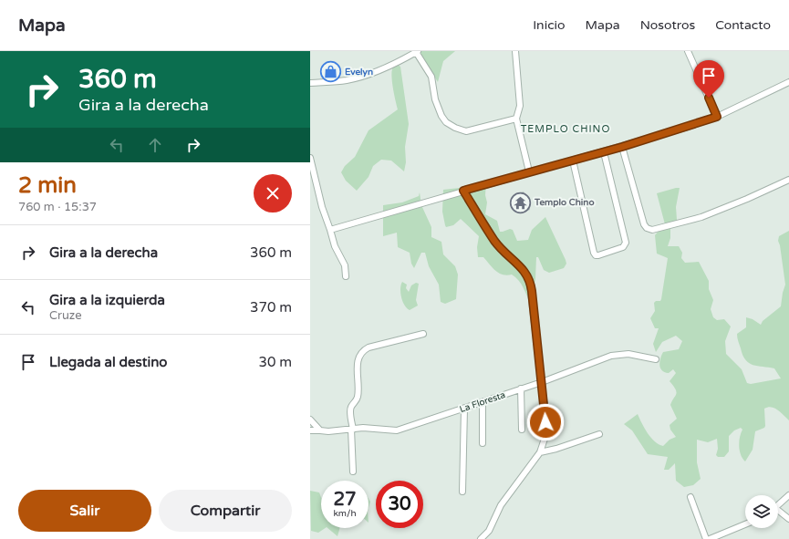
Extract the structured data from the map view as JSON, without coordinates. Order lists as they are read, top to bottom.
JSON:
{
  "streets": {
    "street": ["La Floresta"]
  },
  "districts": ["TEMPLO CHINO"],
  "places": {
    "shop": ["Evelyn"],
    "temple": ["Templo Chino"]
  },
  "page": {
    "header": "Mapa",
    "nav": [
      "Inicio",
      "Mapa",
      "Nosotros",
      "Contacto"
    ],
    "turn": ["360 m", "Gira a la derecha"],
    "heading": ["2 min", "760 m · 15:37"],
    "list": [
      {
        "name": "Gira a la derecha",
        "value": "360 m"
      },
      {
        "name": "Gira a la izquierda",
        "note": "Cruze",
        "value": "370 m"
      },
      {
        "name": "Llegada al destino",
        "value": "30 m"
      }
    ],
    "speed": "27 km/h",
    "limit": "30",
    "buttons": ["Salir", "Compartir"]
  }
}
